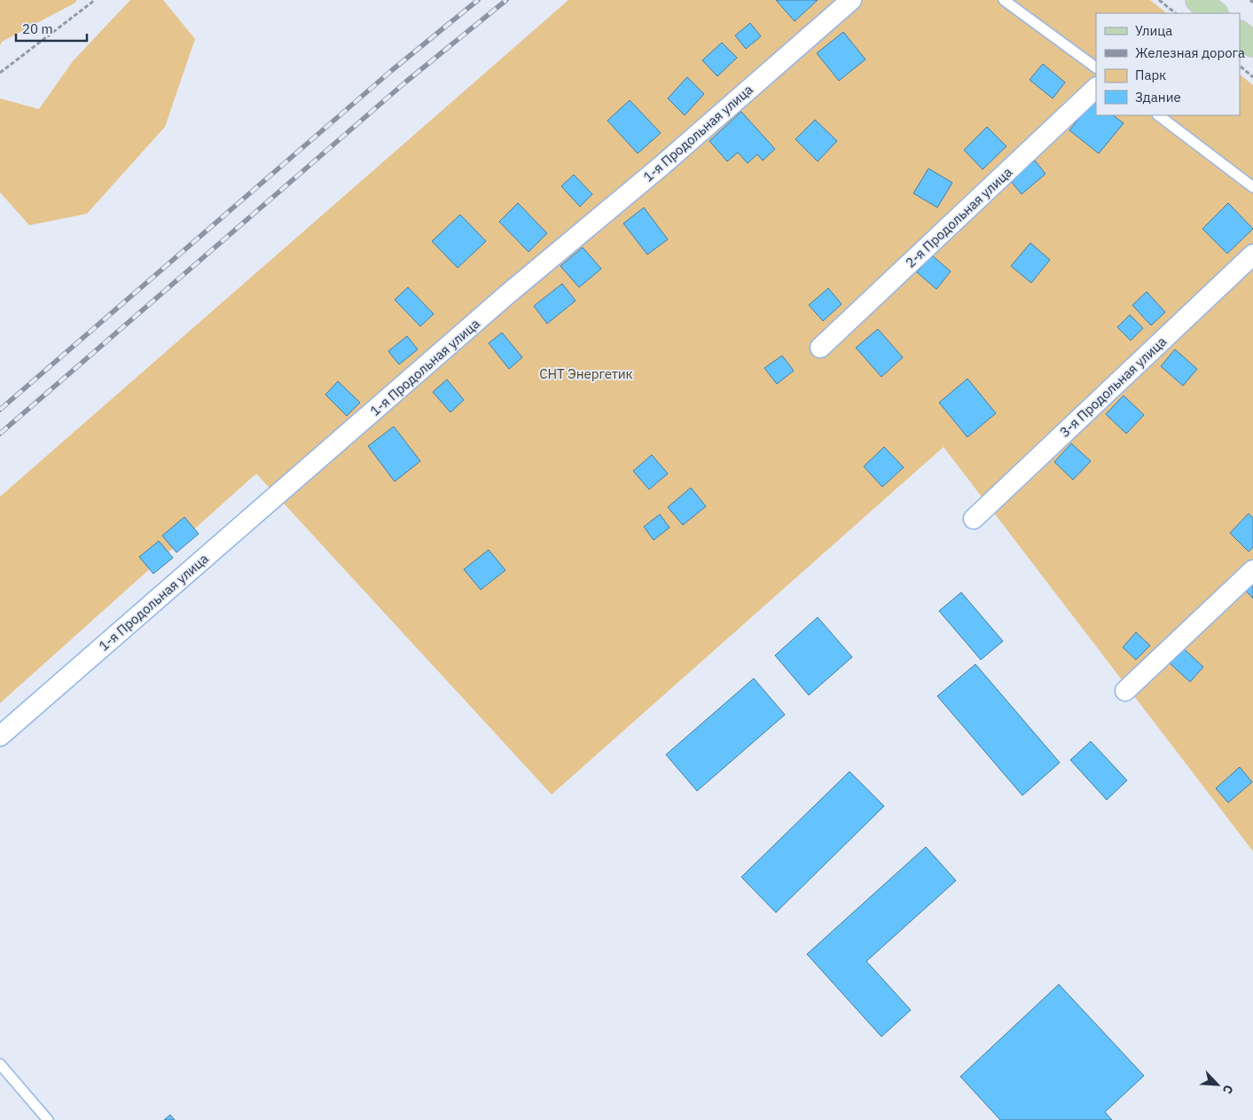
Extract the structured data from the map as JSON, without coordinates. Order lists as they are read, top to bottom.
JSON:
{
  "streets": {
    "street": ["1-я Продольная улица", "2-я Продольная улица", "3-я Продольная улица"]
  },
  "parks": ["СНТ Энергетик"],
  "legend": [
    "Улица",
    "Железная дорога",
    "Парк",
    "Здание"
  ],
  "scale_bar": "20 m",
  "north": "bottom right"
}
